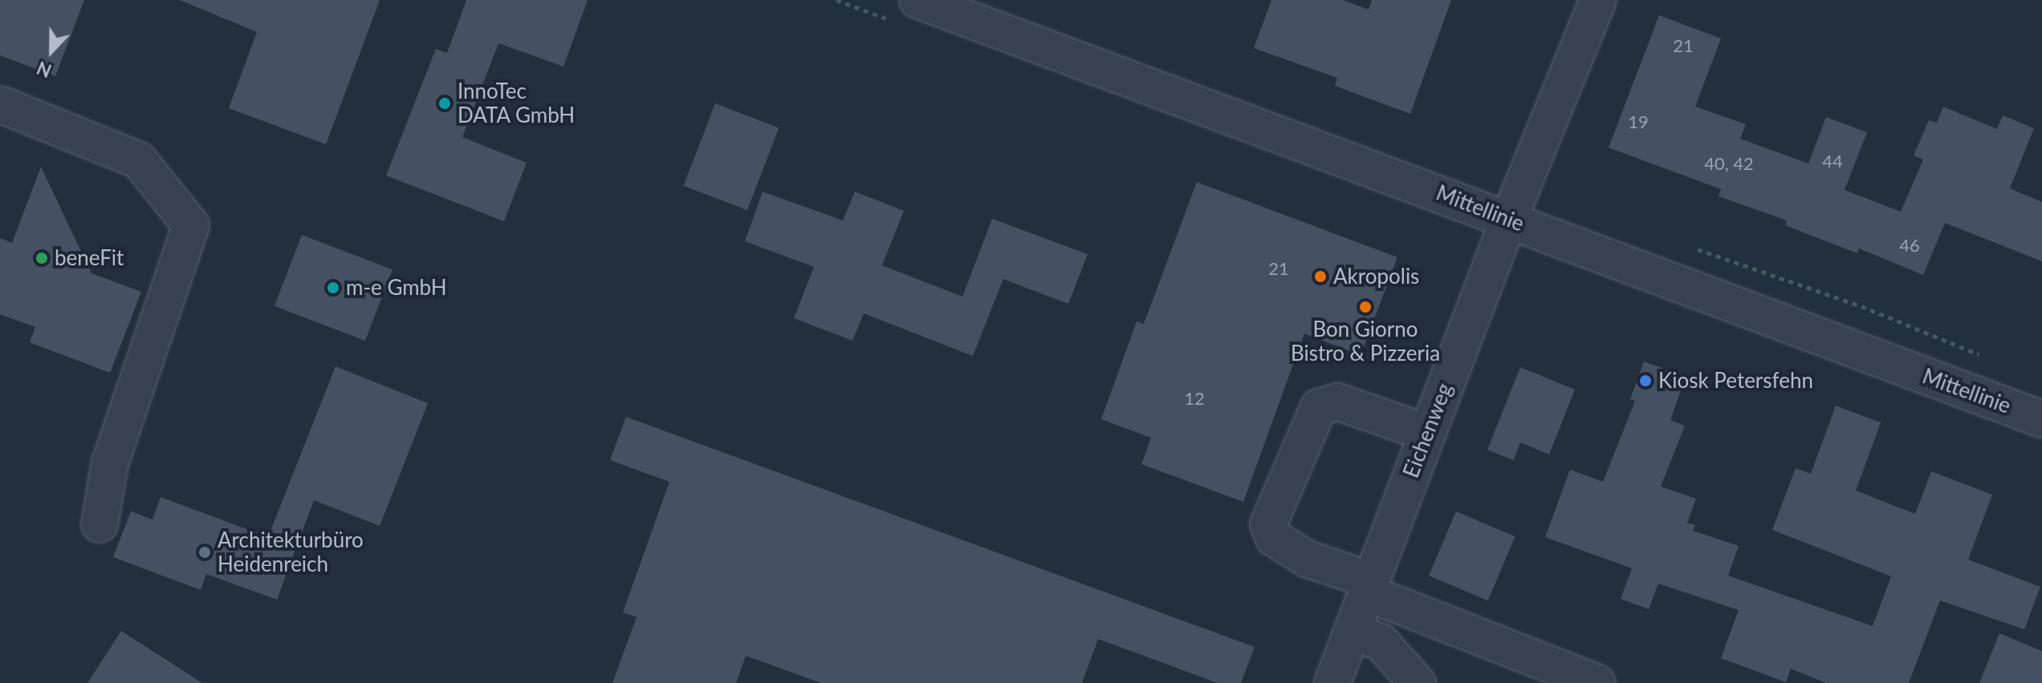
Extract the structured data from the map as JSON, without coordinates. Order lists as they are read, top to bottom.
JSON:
{
  "streets": {
    "street": ["Mittellinie", "Eichenweg"]
  },
  "crossings": [
    ["Mittellinie", "Eichenweg"]
  ],
  "places": [
    "InnoTec DATA GmbH",
    "beneFit",
    "Akropolis",
    "m-e GmbH",
    "Bon Giorno Bistro & Pizzeria",
    "Kiosk Petersfehn",
    "Architekturbüro Heidenreich"
  ],
  "house_numbers": [
    "21",
    "19",
    "44",
    "40, 42",
    "46",
    "21",
    "12"
  ],
  "north": "bottom"
}
